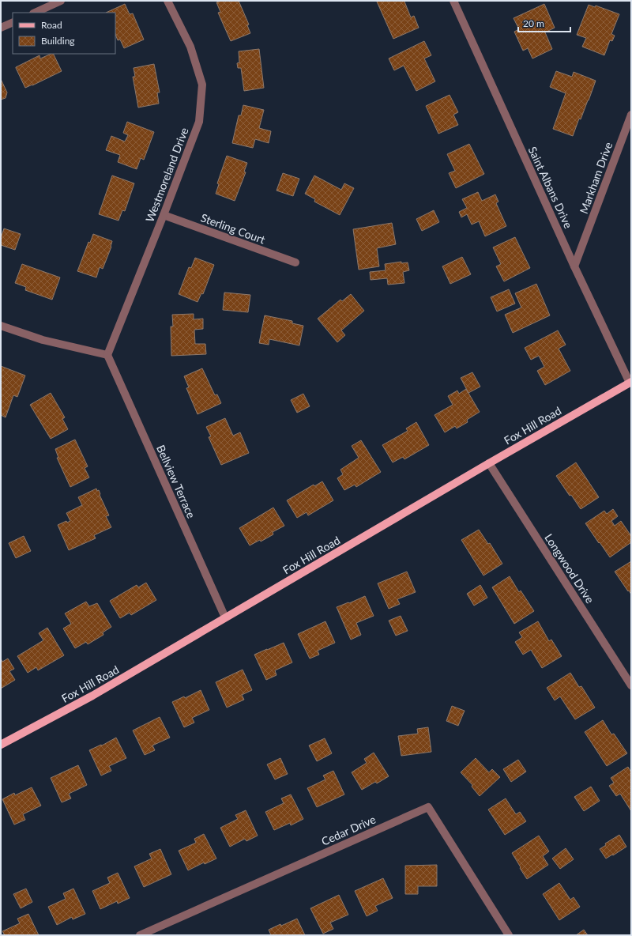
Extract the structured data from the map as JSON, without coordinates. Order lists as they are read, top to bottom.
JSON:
{
  "streets": {
    "main road": ["Fox Hill Road"],
    "street": [
      "Westmoreland Drive",
      "Markham Drive",
      "Saint Albans Drive",
      "Sterling Court",
      "Bellview Terrace",
      "Longwood Drive",
      "Cedar Drive"
    ]
  },
  "crossings": [
    ["Westmoreland Drive", "Sterling Court"],
    ["Westmoreland Drive", "Bellview Terrace"],
    ["Markham Drive", "Saint Albans Drive"],
    ["Saint Albans Drive", "Fox Hill Road"],
    ["Fox Hill Road", "Bellview Terrace"],
    ["Fox Hill Road", "Longwood Drive"]
  ],
  "legend": ["Road", "Building"],
  "scale_bar": "20 m"
}
